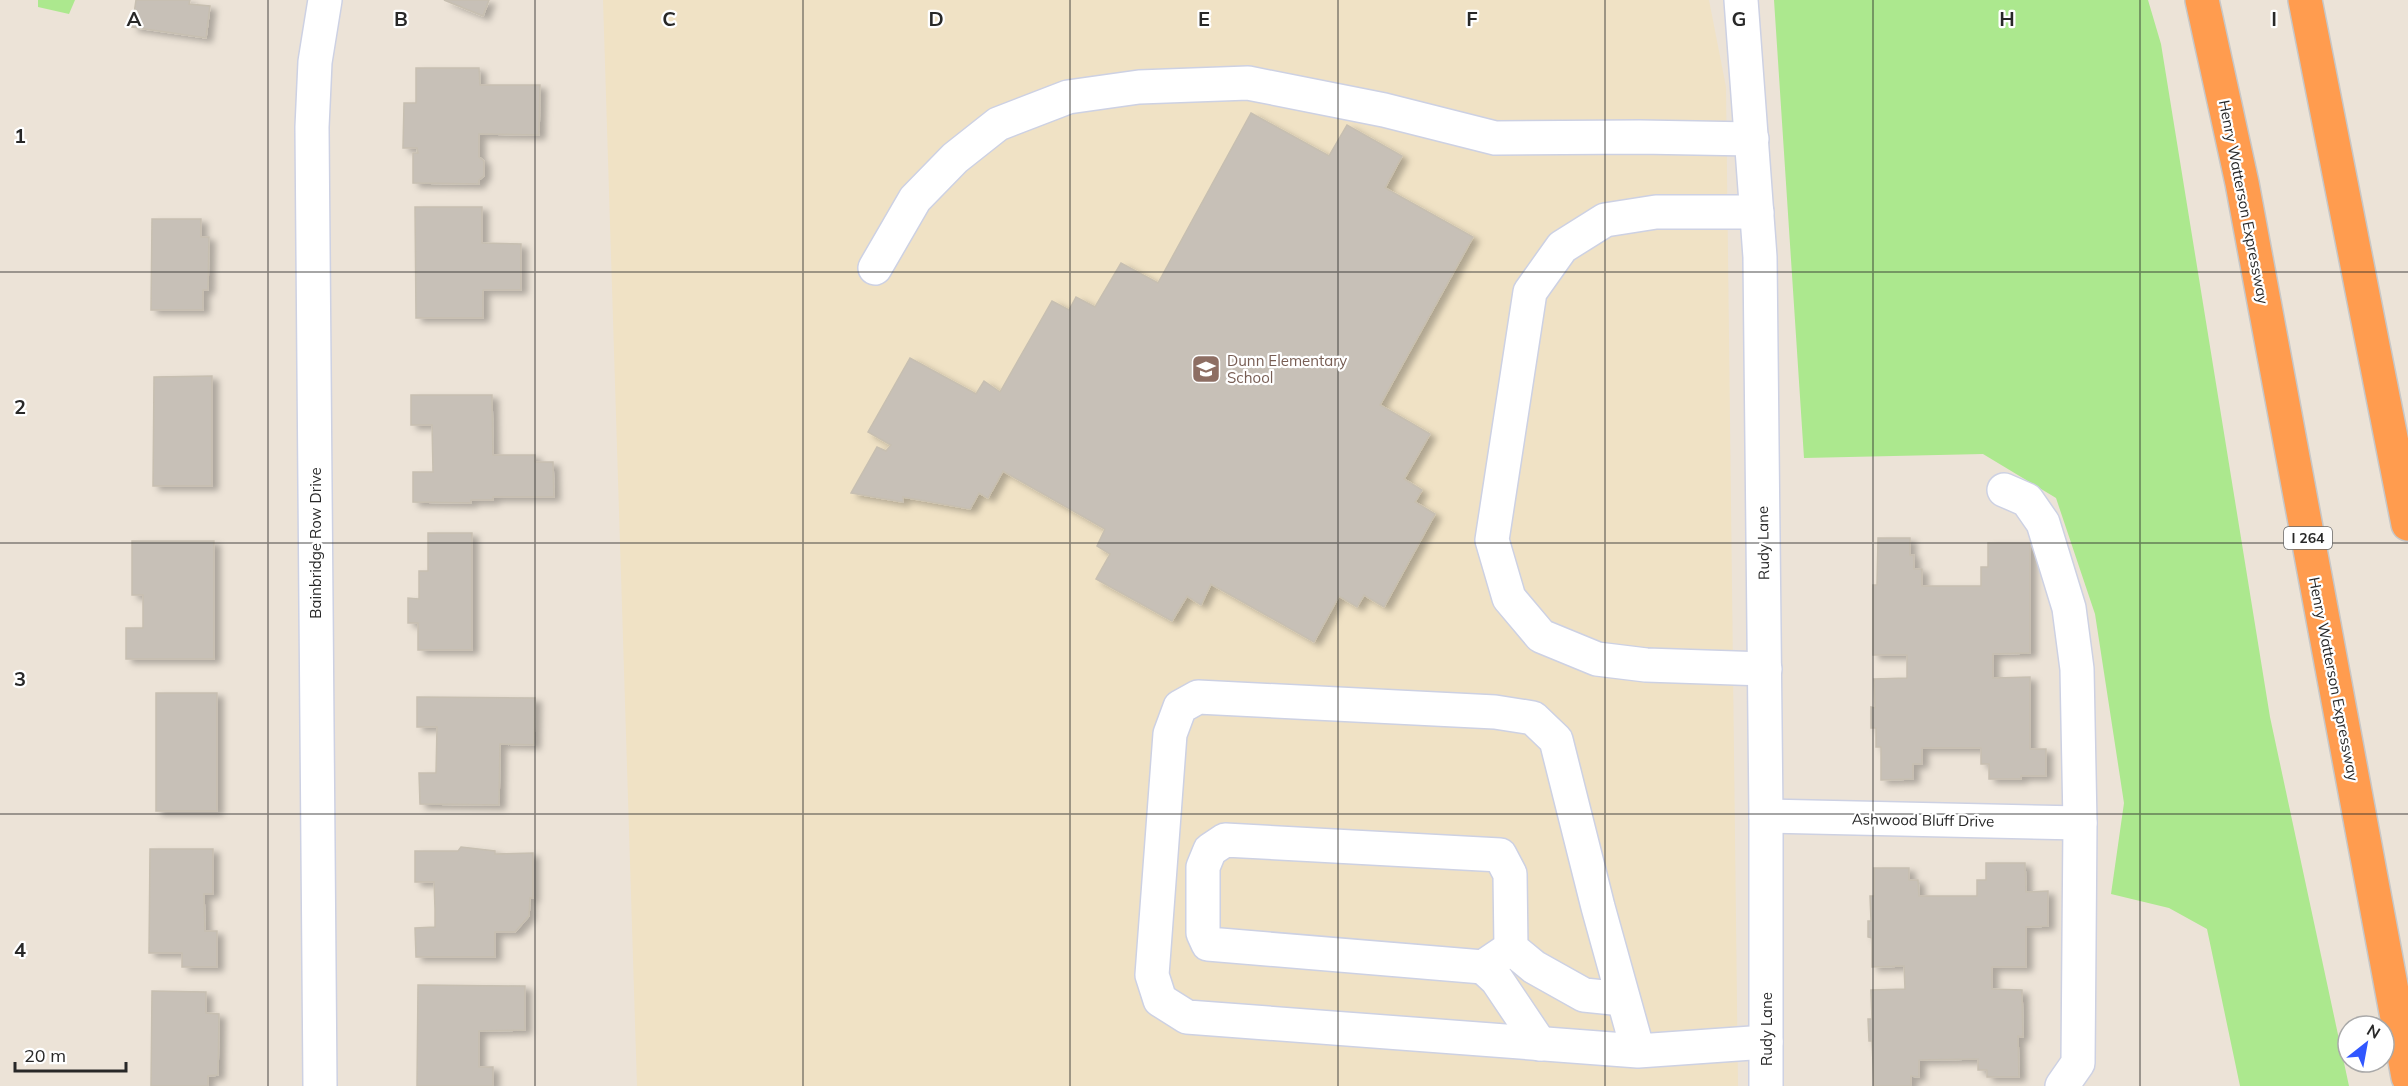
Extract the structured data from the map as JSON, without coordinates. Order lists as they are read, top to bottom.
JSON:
{
  "streets": {
    "highway": ["Henry Watterson Expressway", "I 264"],
    "street": ["Bainbridge Row Drive", "Rudy Lane", "Ashwood Bluff Drive"]
  },
  "crossings": [
    ["Rudy Lane", "Ashwood Bluff Drive"]
  ],
  "places": {
    "school or university": ["Dunn Elementary School"]
  },
  "scale_bar": "20 m",
  "north": "top right",
  "grid": {
    "columns": [
      "A",
      "B",
      "C",
      "D",
      "E",
      "F",
      "G",
      "H",
      "I"
    ],
    "rows": [
      "1",
      "2",
      "3",
      "4"
    ]
  }
}
